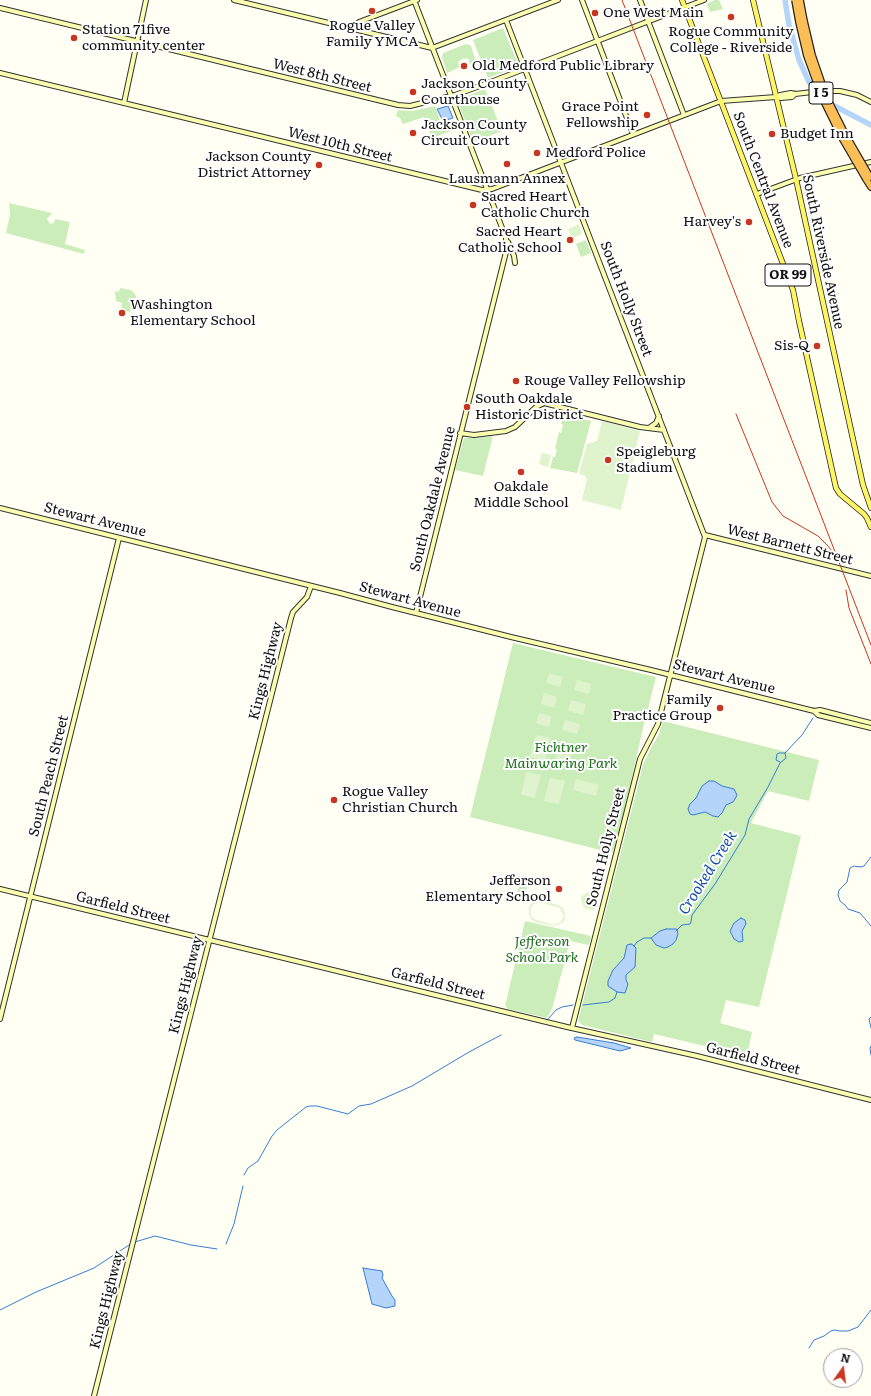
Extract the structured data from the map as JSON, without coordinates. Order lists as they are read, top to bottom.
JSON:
{
  "streets": {
    "highway": ["I 5"],
    "main road": ["South Central Avenue", "South Riverside Avenue", "OR 99"],
    "street": [
      "West 8th Street",
      "West 10th Street",
      "South Holly Street",
      "South Oakdale Avenue",
      "Stewart Avenue",
      "West Barnett Street",
      "Kings Highway",
      "South Peach Street",
      "Garfield Street"
    ]
  },
  "crossings": [
    ["West 8th Street", "South Central Avenue"],
    ["West 8th Street", "South Holly Street"],
    ["West 8th Street", "South Oakdale Avenue"],
    ["West 10th Street", "South Central Avenue"],
    ["West 10th Street", "South Riverside Avenue"],
    ["West 10th Street", "South Holly Street"],
    ["West 10th Street", "South Oakdale Avenue"],
    ["South Holly Street", "Stewart Avenue"],
    ["South Holly Street", "West Barnett Street"],
    ["South Holly Street", "Garfield Street"],
    ["South Oakdale Avenue", "Stewart Avenue"],
    ["Stewart Avenue", "Kings Highway"],
    ["Stewart Avenue", "South Peach Street"],
    ["Kings Highway", "Garfield Street"],
    ["South Peach Street", "Garfield Street"]
  ],
  "water": ["Crooked Creek"],
  "parks": ["Fichtner Mainwaring Park", "Jefferson School Park"],
  "places": [
    "Rogue Valley Family YMCA",
    "One West Main",
    "Rogue Community College - Riverside",
    "Station 71five community center",
    "Old Medford Public Library",
    "Jackson County Courthouse",
    "Grace Point Fellowship",
    "Jackson County Circuit Court",
    "Budget Inn",
    "Medford Police",
    "Lausmann Annex",
    "Jackson County District Attorney",
    "Sacred Heart Catholic Church",
    "Harvey's",
    "Sacred Heart Catholic School",
    "Washington Elementary School",
    "Sis-Q",
    "Rouge Valley Fellowship",
    "South Oakdale Historic District",
    "Speigleburg Stadium",
    "Oakdale Middle School",
    "Family Practice Group",
    "Rogue Valley Christian Church",
    "Jefferson Elementary School"
  ],
  "north": "top"
}
